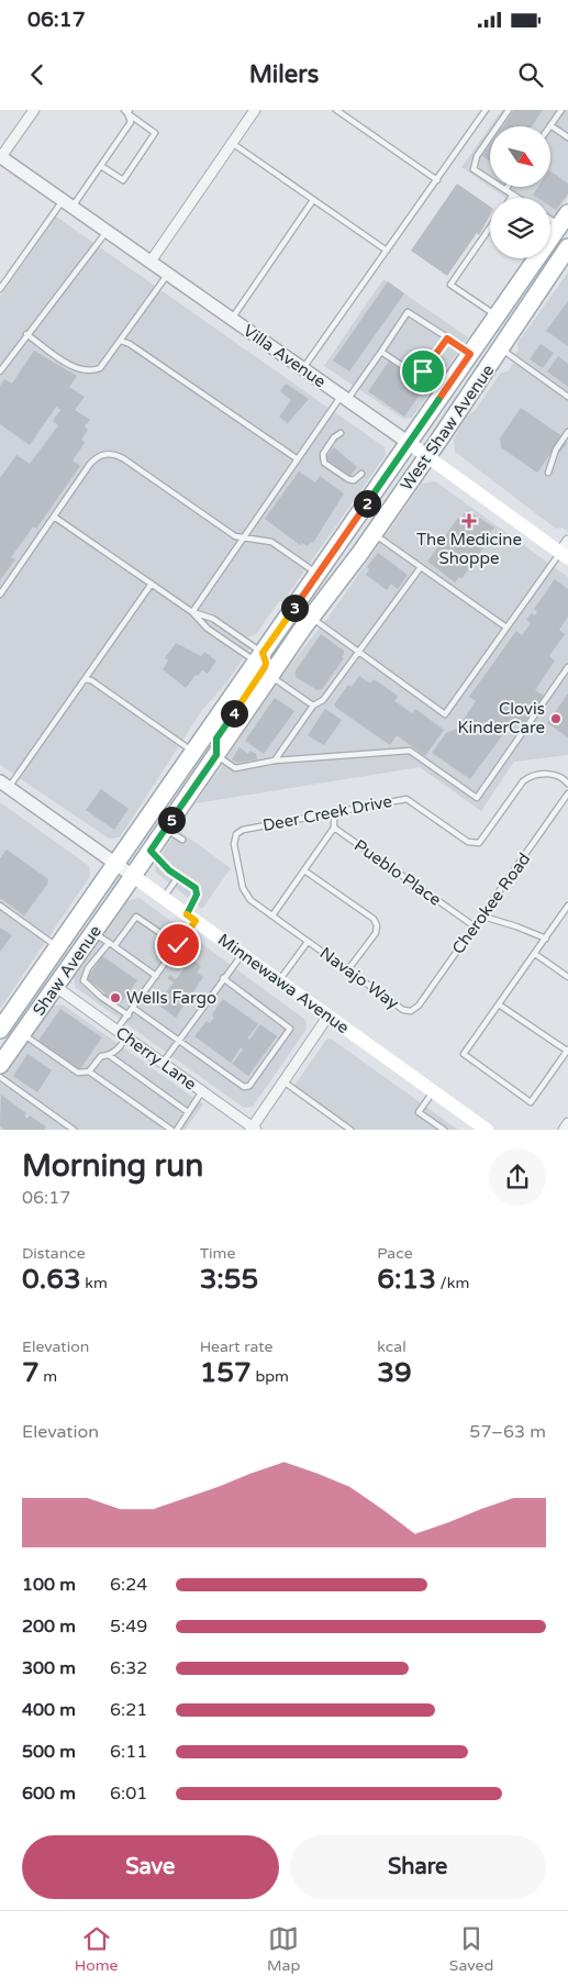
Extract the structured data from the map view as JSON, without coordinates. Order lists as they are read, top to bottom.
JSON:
{
  "streets": {
    "main road": [
      "Villa Avenue",
      "West Shaw Avenue",
      "Shaw Avenue",
      "Minnewawa Avenue"
    ],
    "street": ["Cherry Lane"],
    "lane": [
      "Deer Creek Drive",
      "Pueblo Place",
      "Cherokee Road",
      "Navajo Way"
    ]
  },
  "crossings": [
    ["Villa Avenue", "West Shaw Avenue"],
    ["West Shaw Avenue", "Shaw Avenue"],
    ["West Shaw Avenue", "Minnewawa Avenue"],
    ["Deer Creek Drive", "Navajo Way"],
    ["Pueblo Place", "Cherokee Road"],
    ["Cherokee Road", "Navajo Way"],
    ["Shaw Avenue", "Minnewawa Avenue"],
    ["Shaw Avenue", "Cherry Lane"],
    ["Navajo Way", "Minnewawa Avenue"]
  ],
  "places": {
    "health": ["The Medicine Shoppe"],
    "other": ["Clovis KinderCare", "Wells Fargo"]
  },
  "north": "bottom right",
  "page": {
    "status": "06:17",
    "header": "Milers",
    "pins": [
      "2",
      "3",
      "4",
      "5"
    ],
    "heading": ["Morning run", "06:17"],
    "stats": [
      ["Distance", "0.63 km"],
      ["Time", "3:55"],
      ["Pace", "6:13 /km"],
      ["Elevation", "7 m"],
      ["Heart rate", "157 bpm"],
      ["kcal", "39"]
    ],
    "chart": ["Elevation", "57–63 m"],
    "list": [
      {
        "name": "100 m",
        "note": "6:24"
      },
      {
        "name": "200 m",
        "note": "5:49"
      },
      {
        "name": "300 m",
        "note": "6:32"
      },
      {
        "name": "400 m",
        "note": "6:21"
      },
      {
        "name": "500 m",
        "note": "6:11"
      },
      {
        "name": "600 m",
        "note": "6:01"
      }
    ],
    "buttons": ["Save", "Share"],
    "tabs": ["Home", "Map", "Saved"]
  }
}
